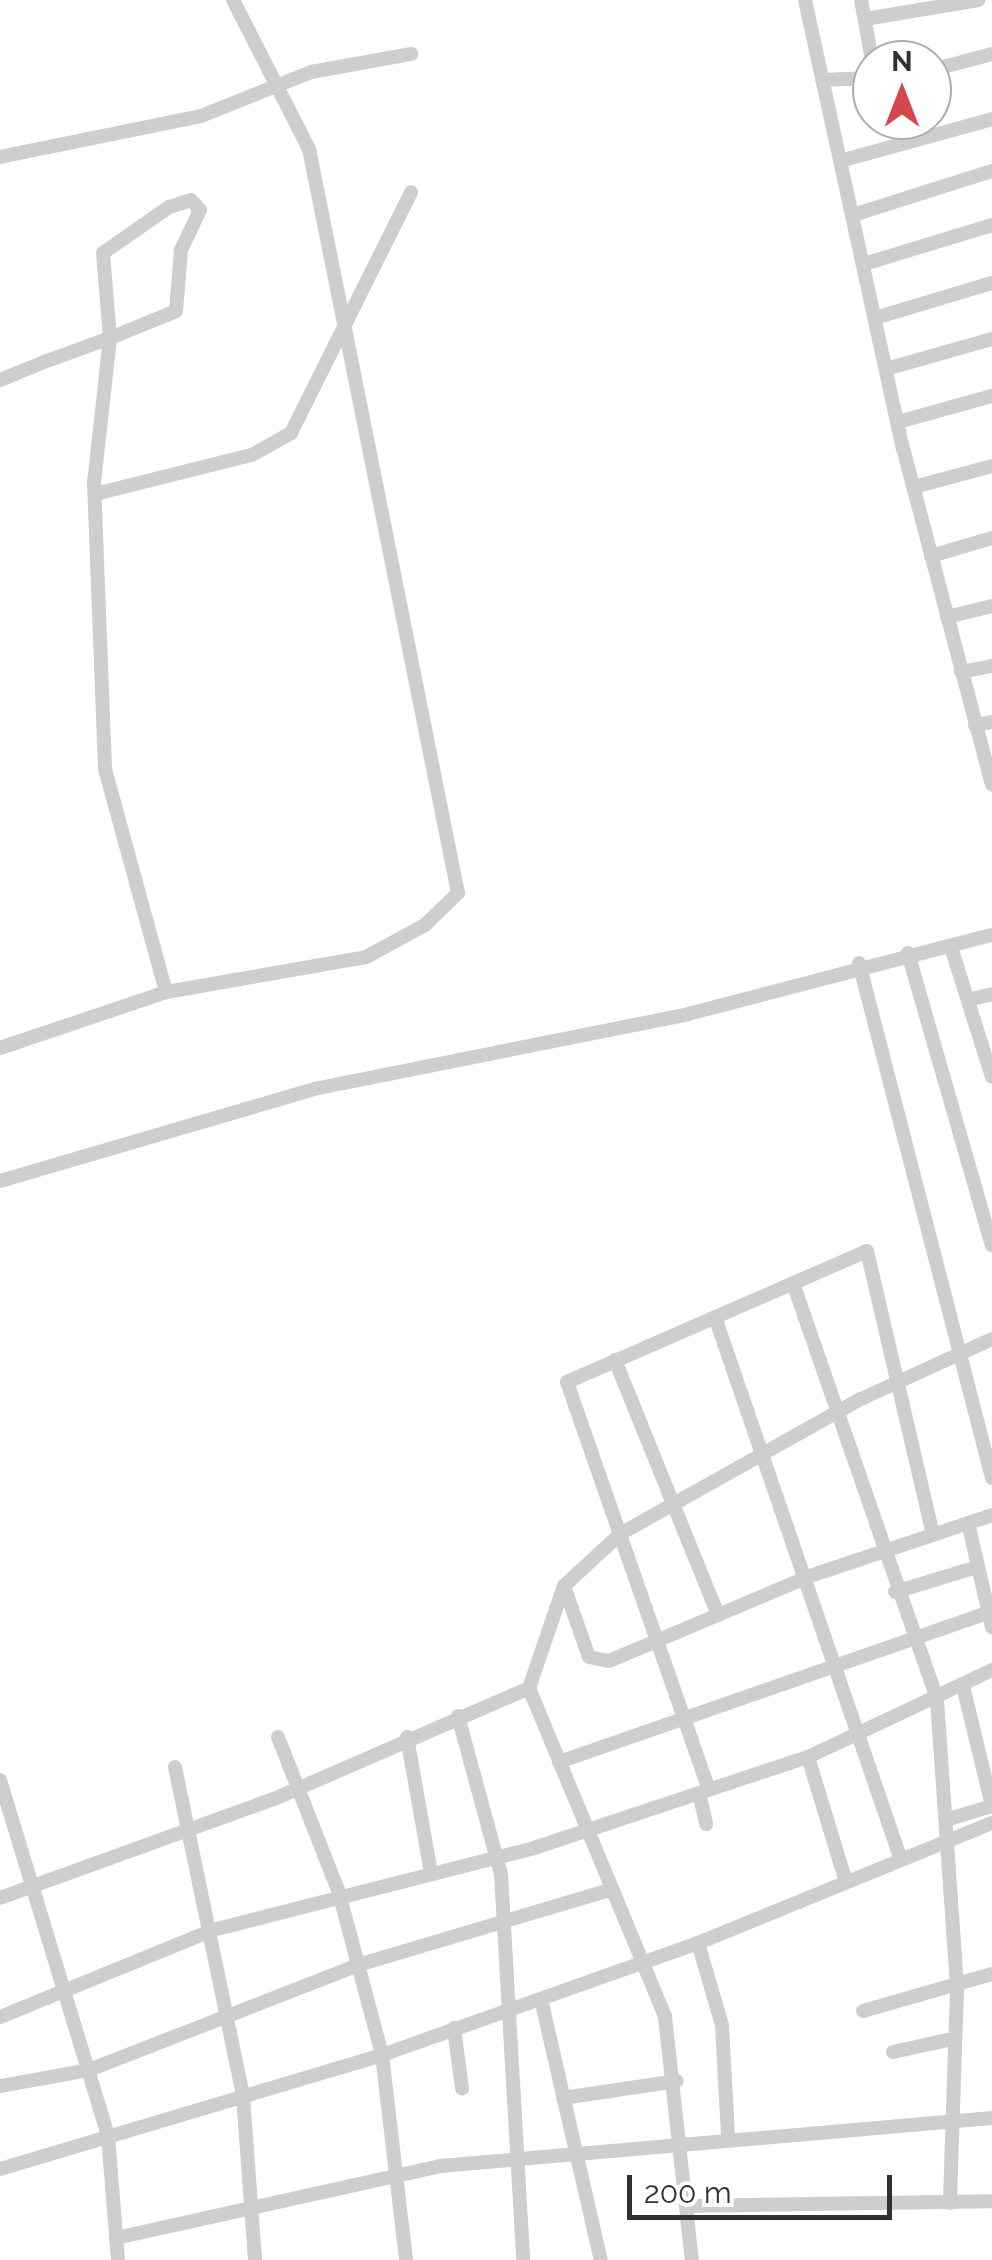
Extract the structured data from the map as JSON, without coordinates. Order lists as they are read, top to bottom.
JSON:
{
  "scale_bar": "200 m",
  "north": "top"
}
